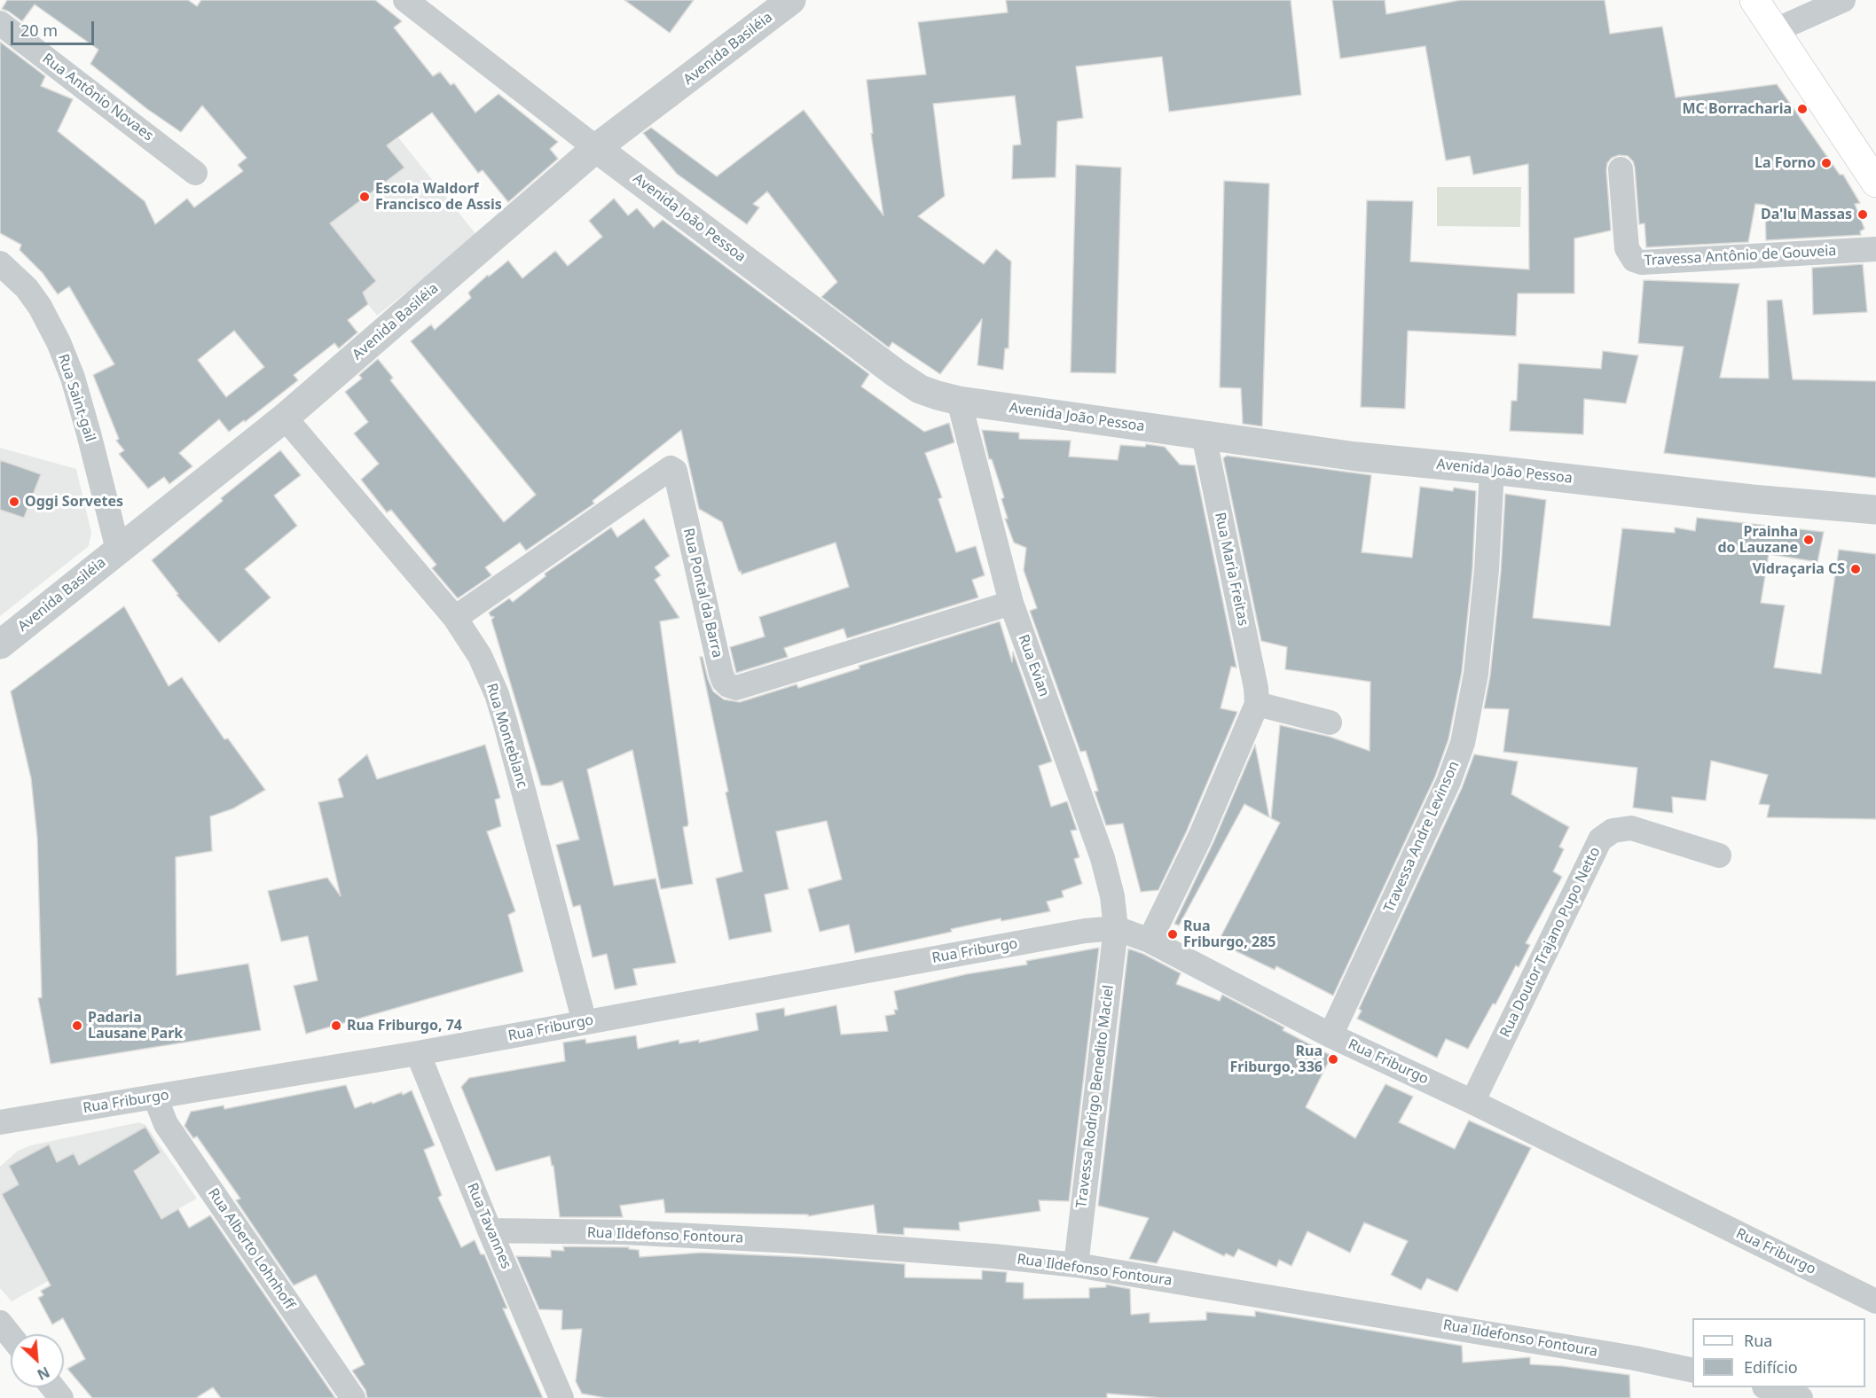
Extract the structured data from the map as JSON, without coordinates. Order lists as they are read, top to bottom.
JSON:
{
  "streets": {
    "street": [
      "Avenida Basiléia",
      "Rua Antônio Novaes",
      "Avenida João Pessoa",
      "Travessa Antônio de Gouveia",
      "Rua Saint-gail",
      "Rua Maria Freitas",
      "Rua Pontal da Barra",
      "Rua Evian",
      "Rua Monteblanc",
      "Travessa Andre Levinson",
      "Rua Doutor Trajano Pupo Netto",
      "Rua Friburgo",
      "Travessa Rodrigo Benedito Maciel",
      "Rua Tavannes",
      "Rua Ildefonso Fontoura",
      "Rua Alberto Lohnhoff"
    ]
  },
  "crossings": [
    ["Avenida Basiléia", "Avenida João Pessoa"],
    ["Avenida Basiléia", "Rua Saint-gail"],
    ["Avenida Basiléia", "Rua Monteblanc"],
    ["Avenida João Pessoa", "Rua Maria Freitas"],
    ["Avenida João Pessoa", "Rua Evian"],
    ["Avenida João Pessoa", "Travessa Andre Levinson"],
    ["Rua Maria Freitas", "Rua Friburgo"],
    ["Rua Pontal da Barra", "Rua Evian"],
    ["Rua Pontal da Barra", "Rua Monteblanc"],
    ["Rua Evian", "Rua Friburgo"],
    ["Rua Evian", "Travessa Rodrigo Benedito Maciel"],
    ["Rua Monteblanc", "Rua Friburgo"],
    ["Travessa Andre Levinson", "Rua Friburgo"],
    ["Rua Doutor Trajano Pupo Netto", "Rua Friburgo"],
    ["Rua Friburgo", "Travessa Rodrigo Benedito Maciel"],
    ["Rua Friburgo", "Rua Tavannes"],
    ["Rua Friburgo", "Rua Alberto Lohnhoff"],
    ["Travessa Rodrigo Benedito Maciel", "Rua Ildefonso Fontoura"],
    ["Rua Tavannes", "Rua Ildefonso Fontoura"]
  ],
  "places": [
    "MC Borracharia",
    "La Forno",
    "Escola Waldorf Francisco de Assis",
    "Da'lu Massas",
    "Oggi Sorvetes",
    "Prainha do Lauzane",
    "Vidraçaria CS",
    "Rua Friburgo, 285",
    "Padaria Lausane Park",
    "Rua Friburgo, 74",
    "Rua Friburgo, 336"
  ],
  "legend": ["Rua", "Edifício"],
  "scale_bar": "20 m",
  "north": "bottom right"
}
